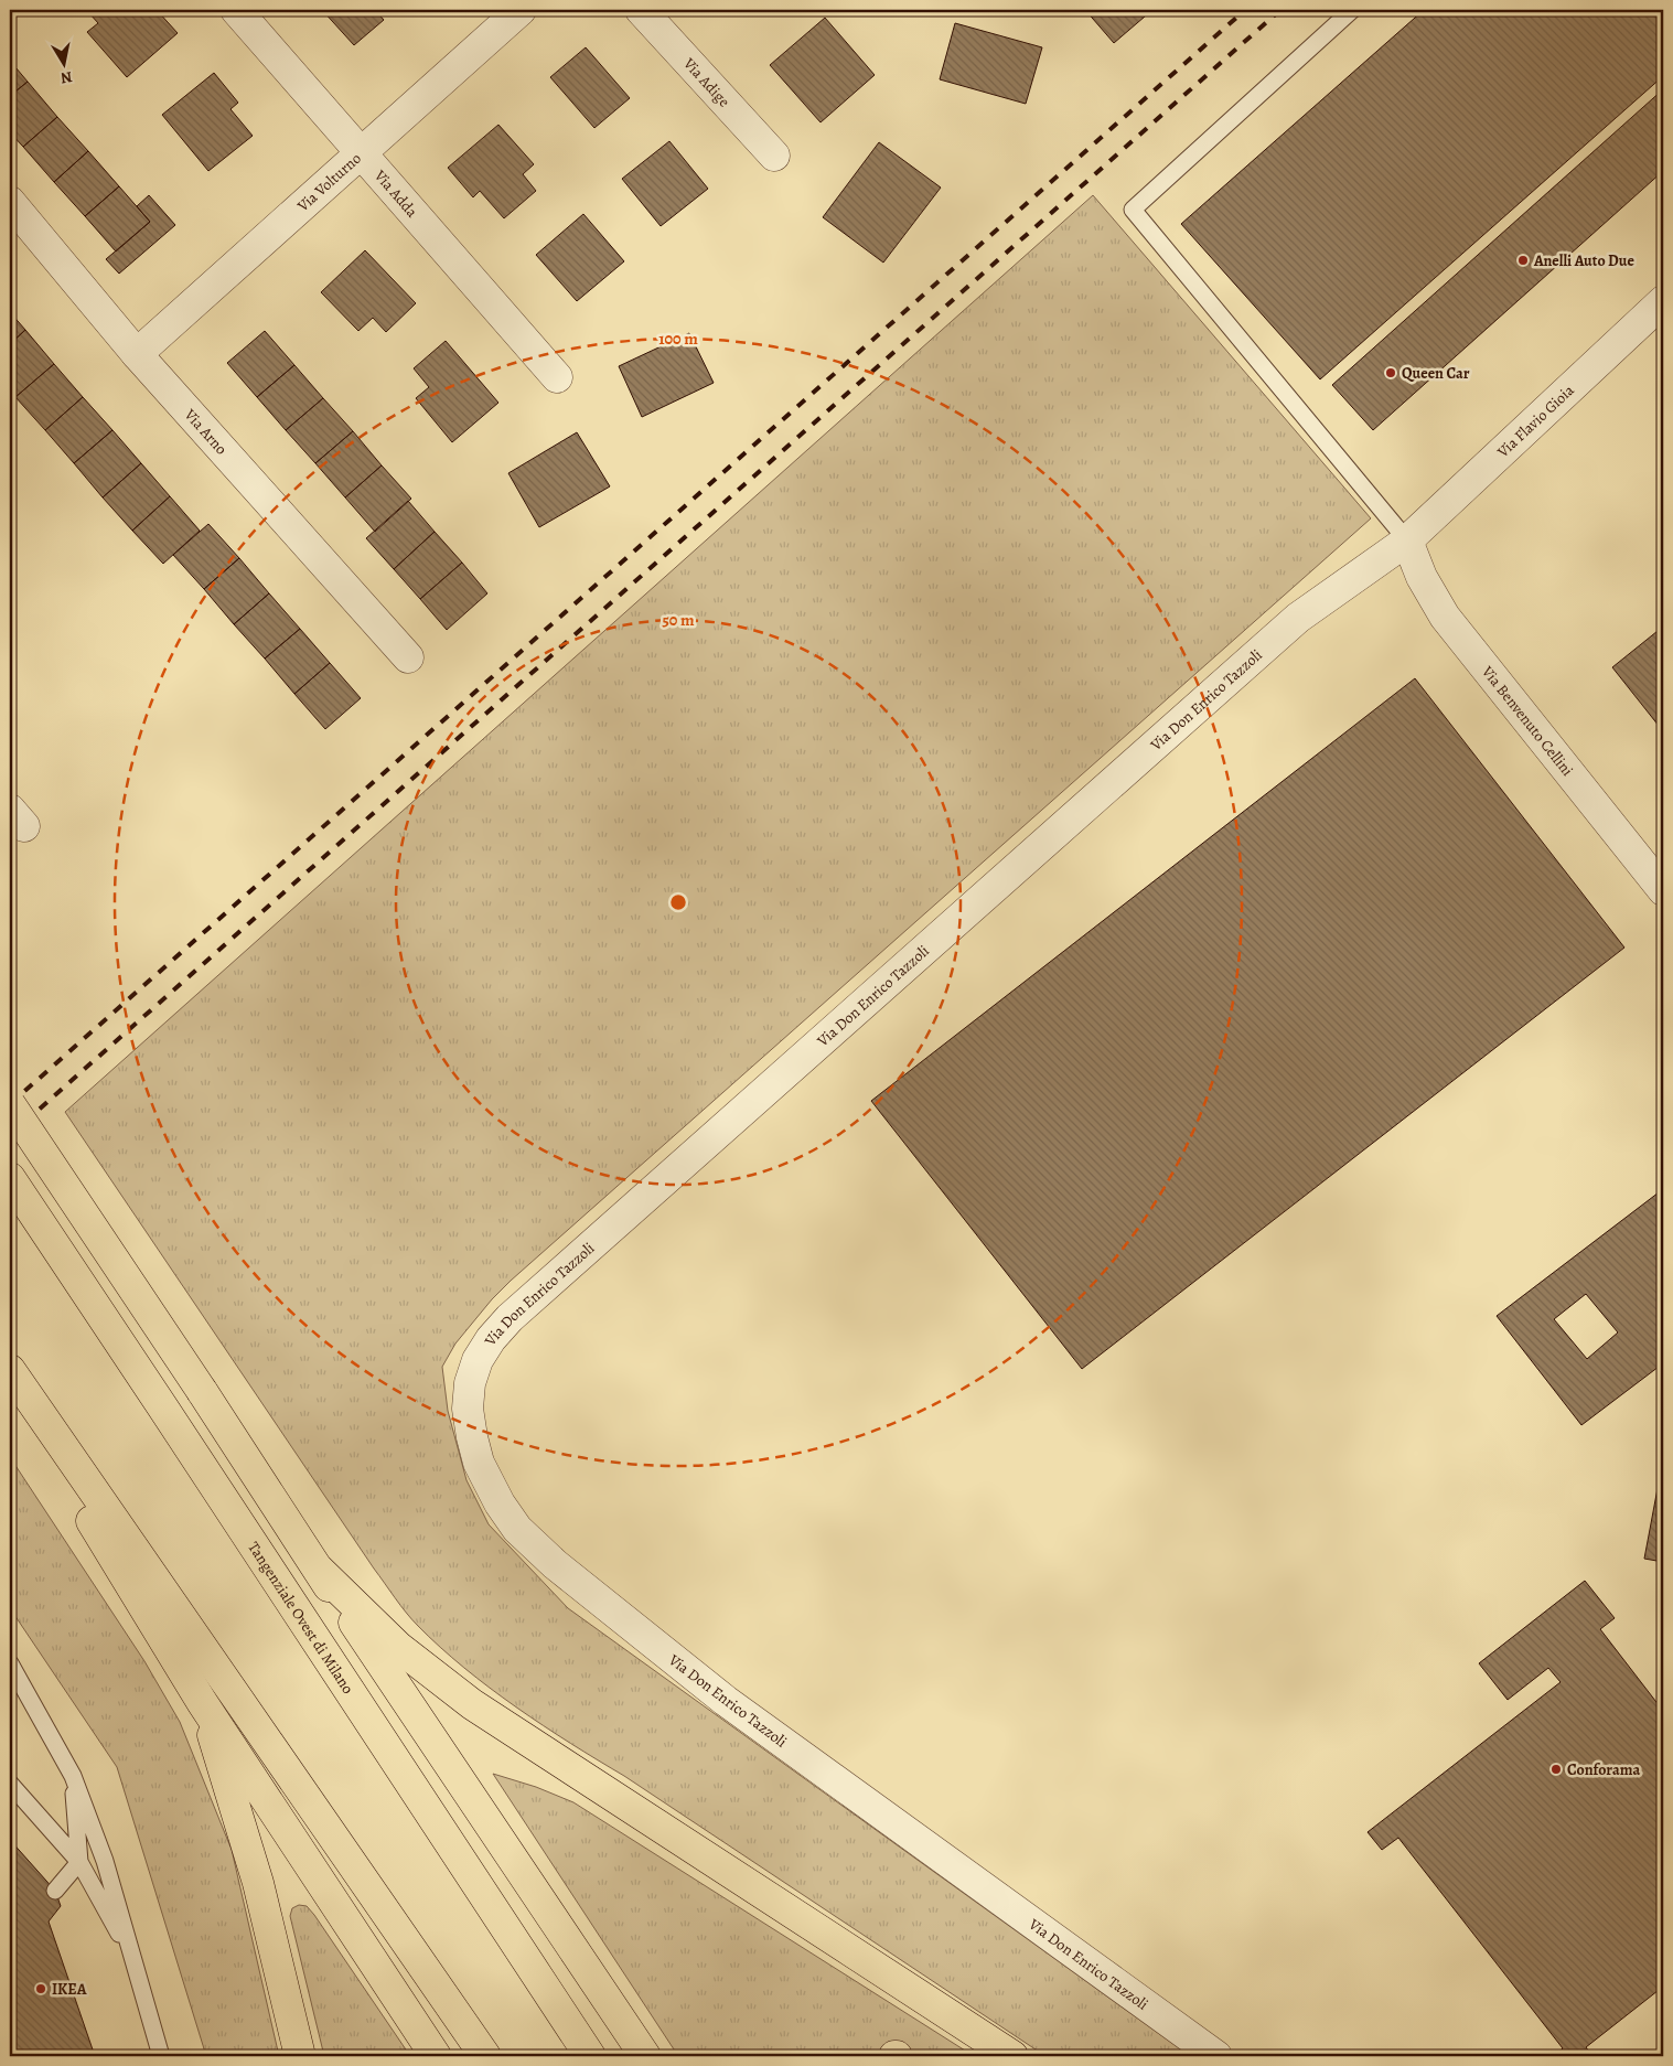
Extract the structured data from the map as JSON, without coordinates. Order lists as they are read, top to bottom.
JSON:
{
  "streets": {
    "highway": ["Tangenziale Ovest di Milano"],
    "street": [
      "Via Adige",
      "Via Volturno",
      "Via Adda",
      "Via Flavio Gioia",
      "Via Arno",
      "Via Don Enrico Tazzoli",
      "Via Benvenuto Cellini"
    ]
  },
  "crossings": [
    ["Via Volturno", "Via Adda"],
    ["Via Volturno", "Via Arno"],
    ["Via Flavio Gioia", "Via Don Enrico Tazzoli"],
    ["Via Flavio Gioia", "Via Benvenuto Cellini"],
    ["Via Don Enrico Tazzoli", "Via Benvenuto Cellini"]
  ],
  "places": [
    "Anelli Auto Due",
    "Queen Car",
    "Conforama",
    "IKEA"
  ],
  "north": "bottom",
  "rings": ["100 m", "50 m"]
}
